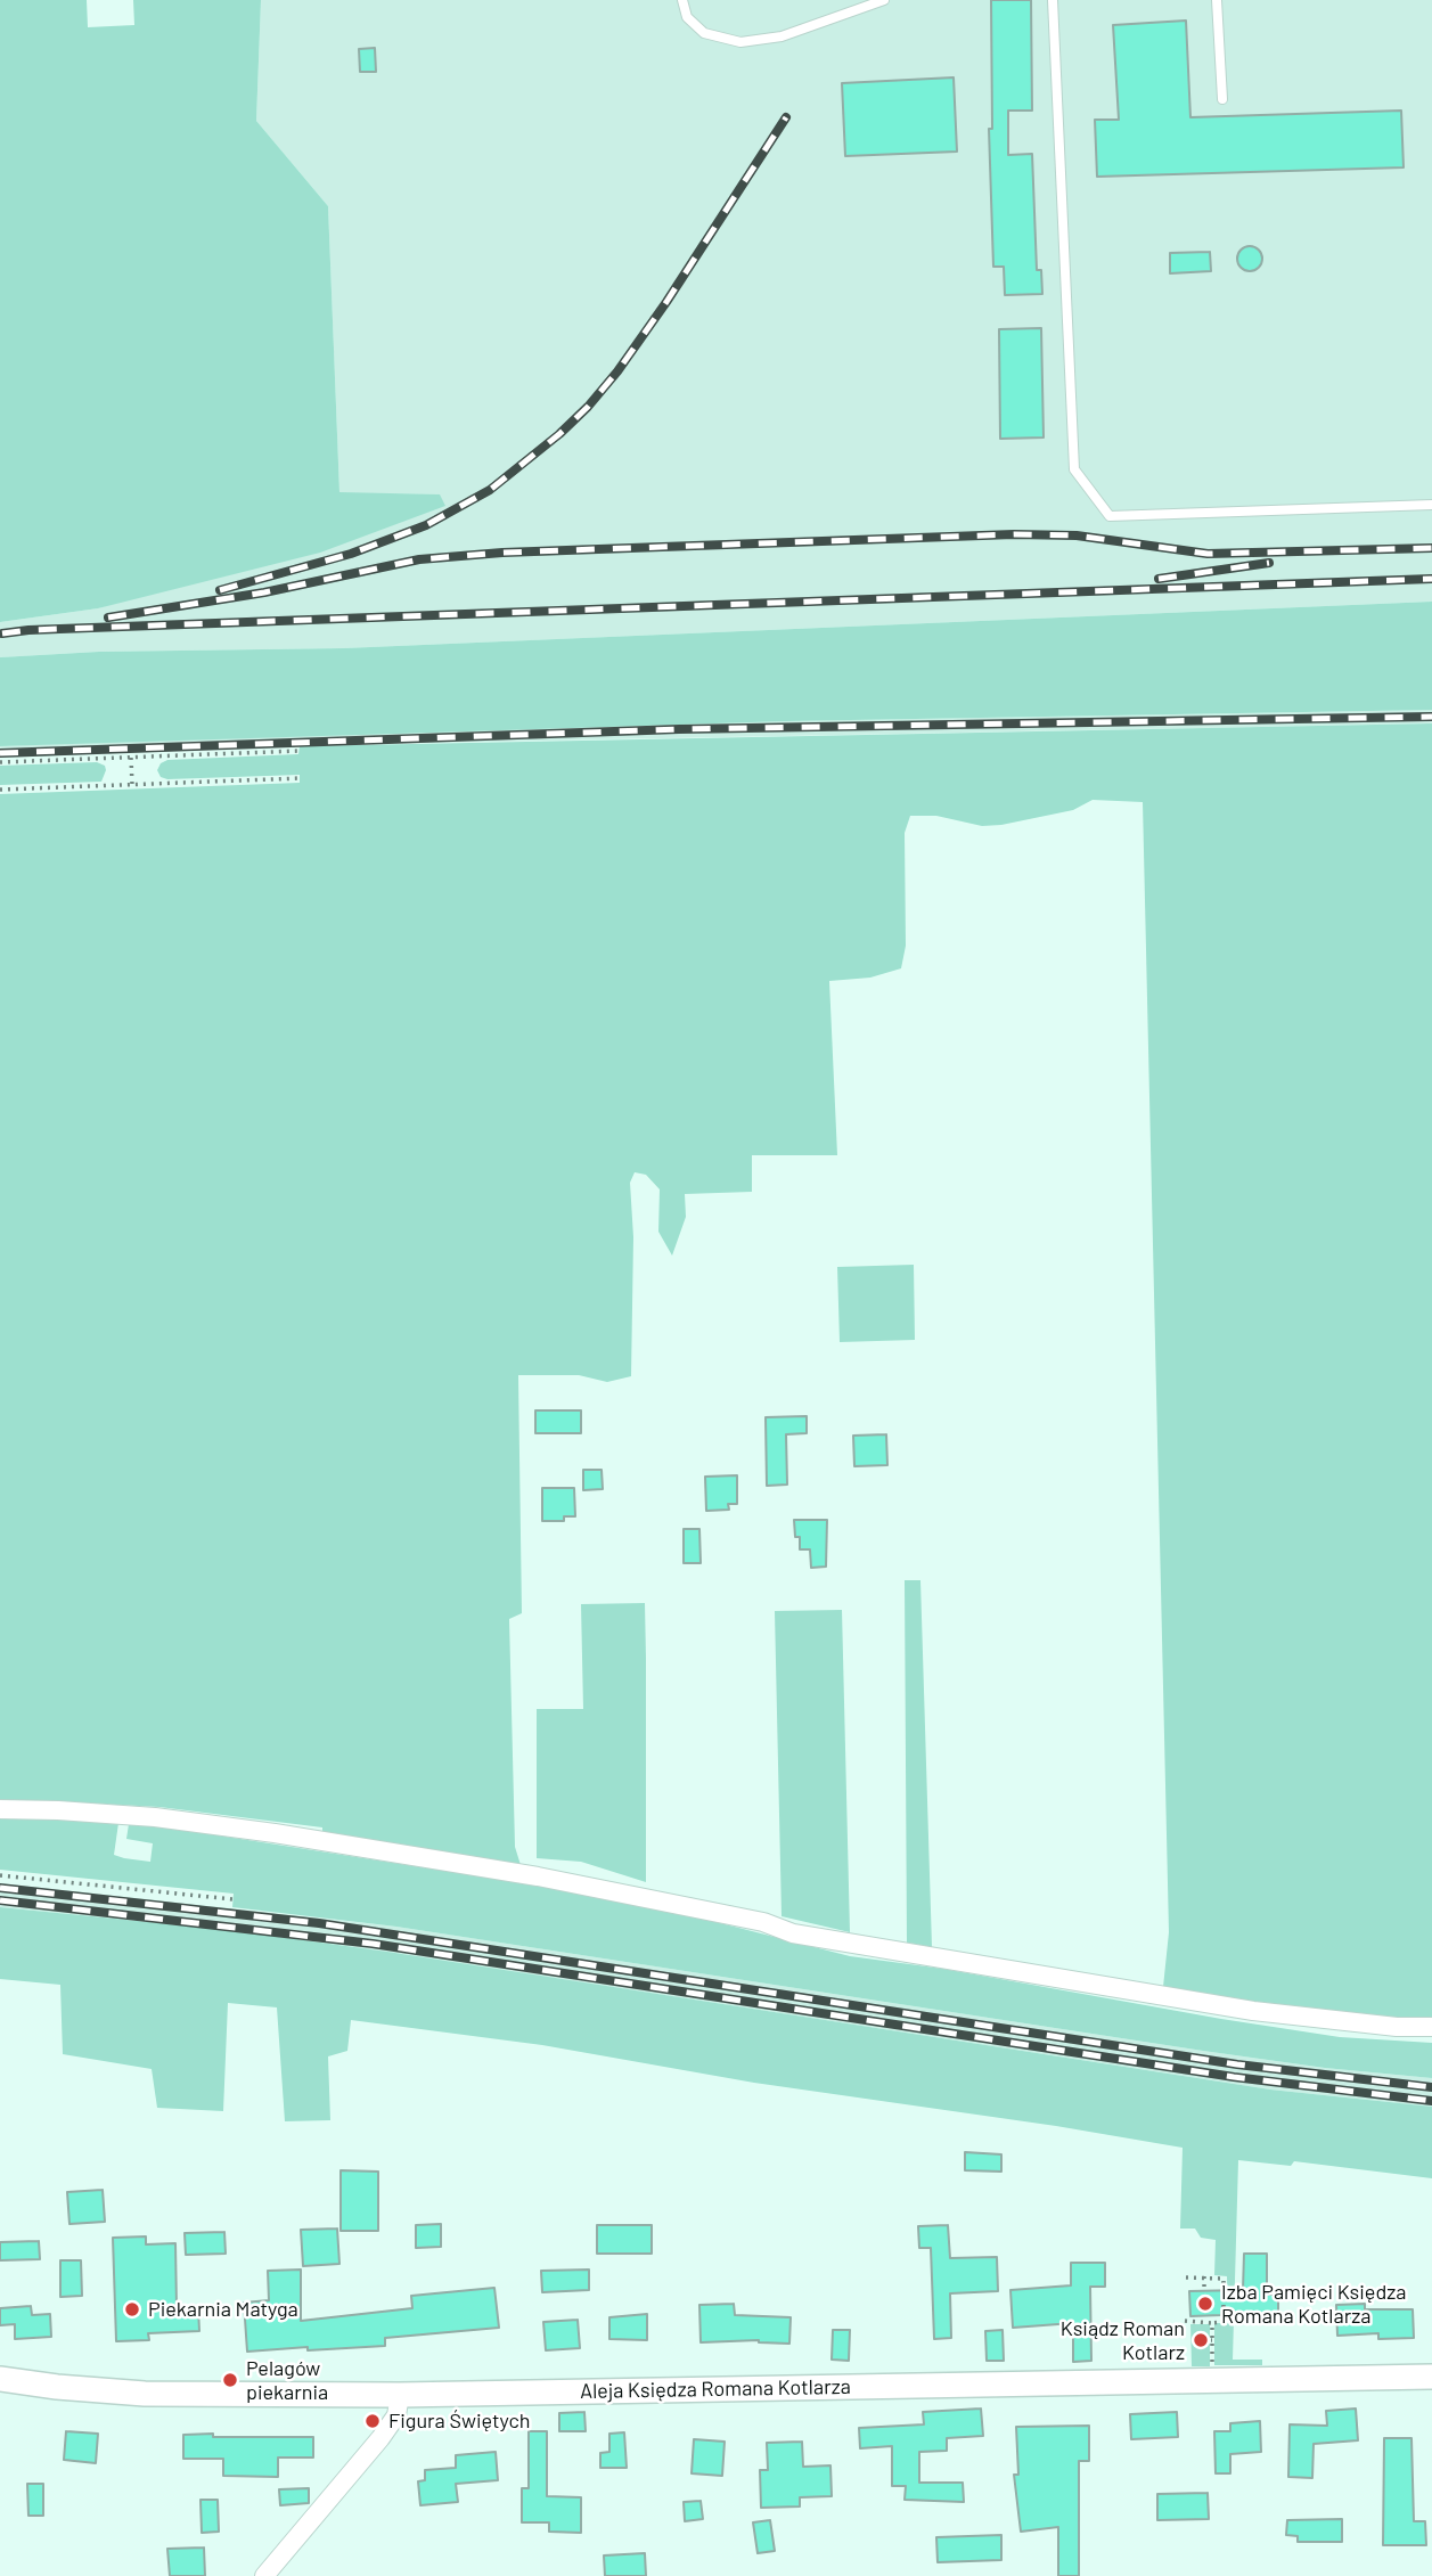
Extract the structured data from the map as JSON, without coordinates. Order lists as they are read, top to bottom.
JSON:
{
  "streets": {
    "street": ["Aleja Księdza Romana Kotlarza"]
  },
  "places": [
    "Izba Pamięci Księdza Romana Kotlarza",
    "Piekarnia Matyga",
    "Ksiądz Roman Kotlarz",
    "Pelagów piekarnia",
    "Figura Świętych"
  ]
}
